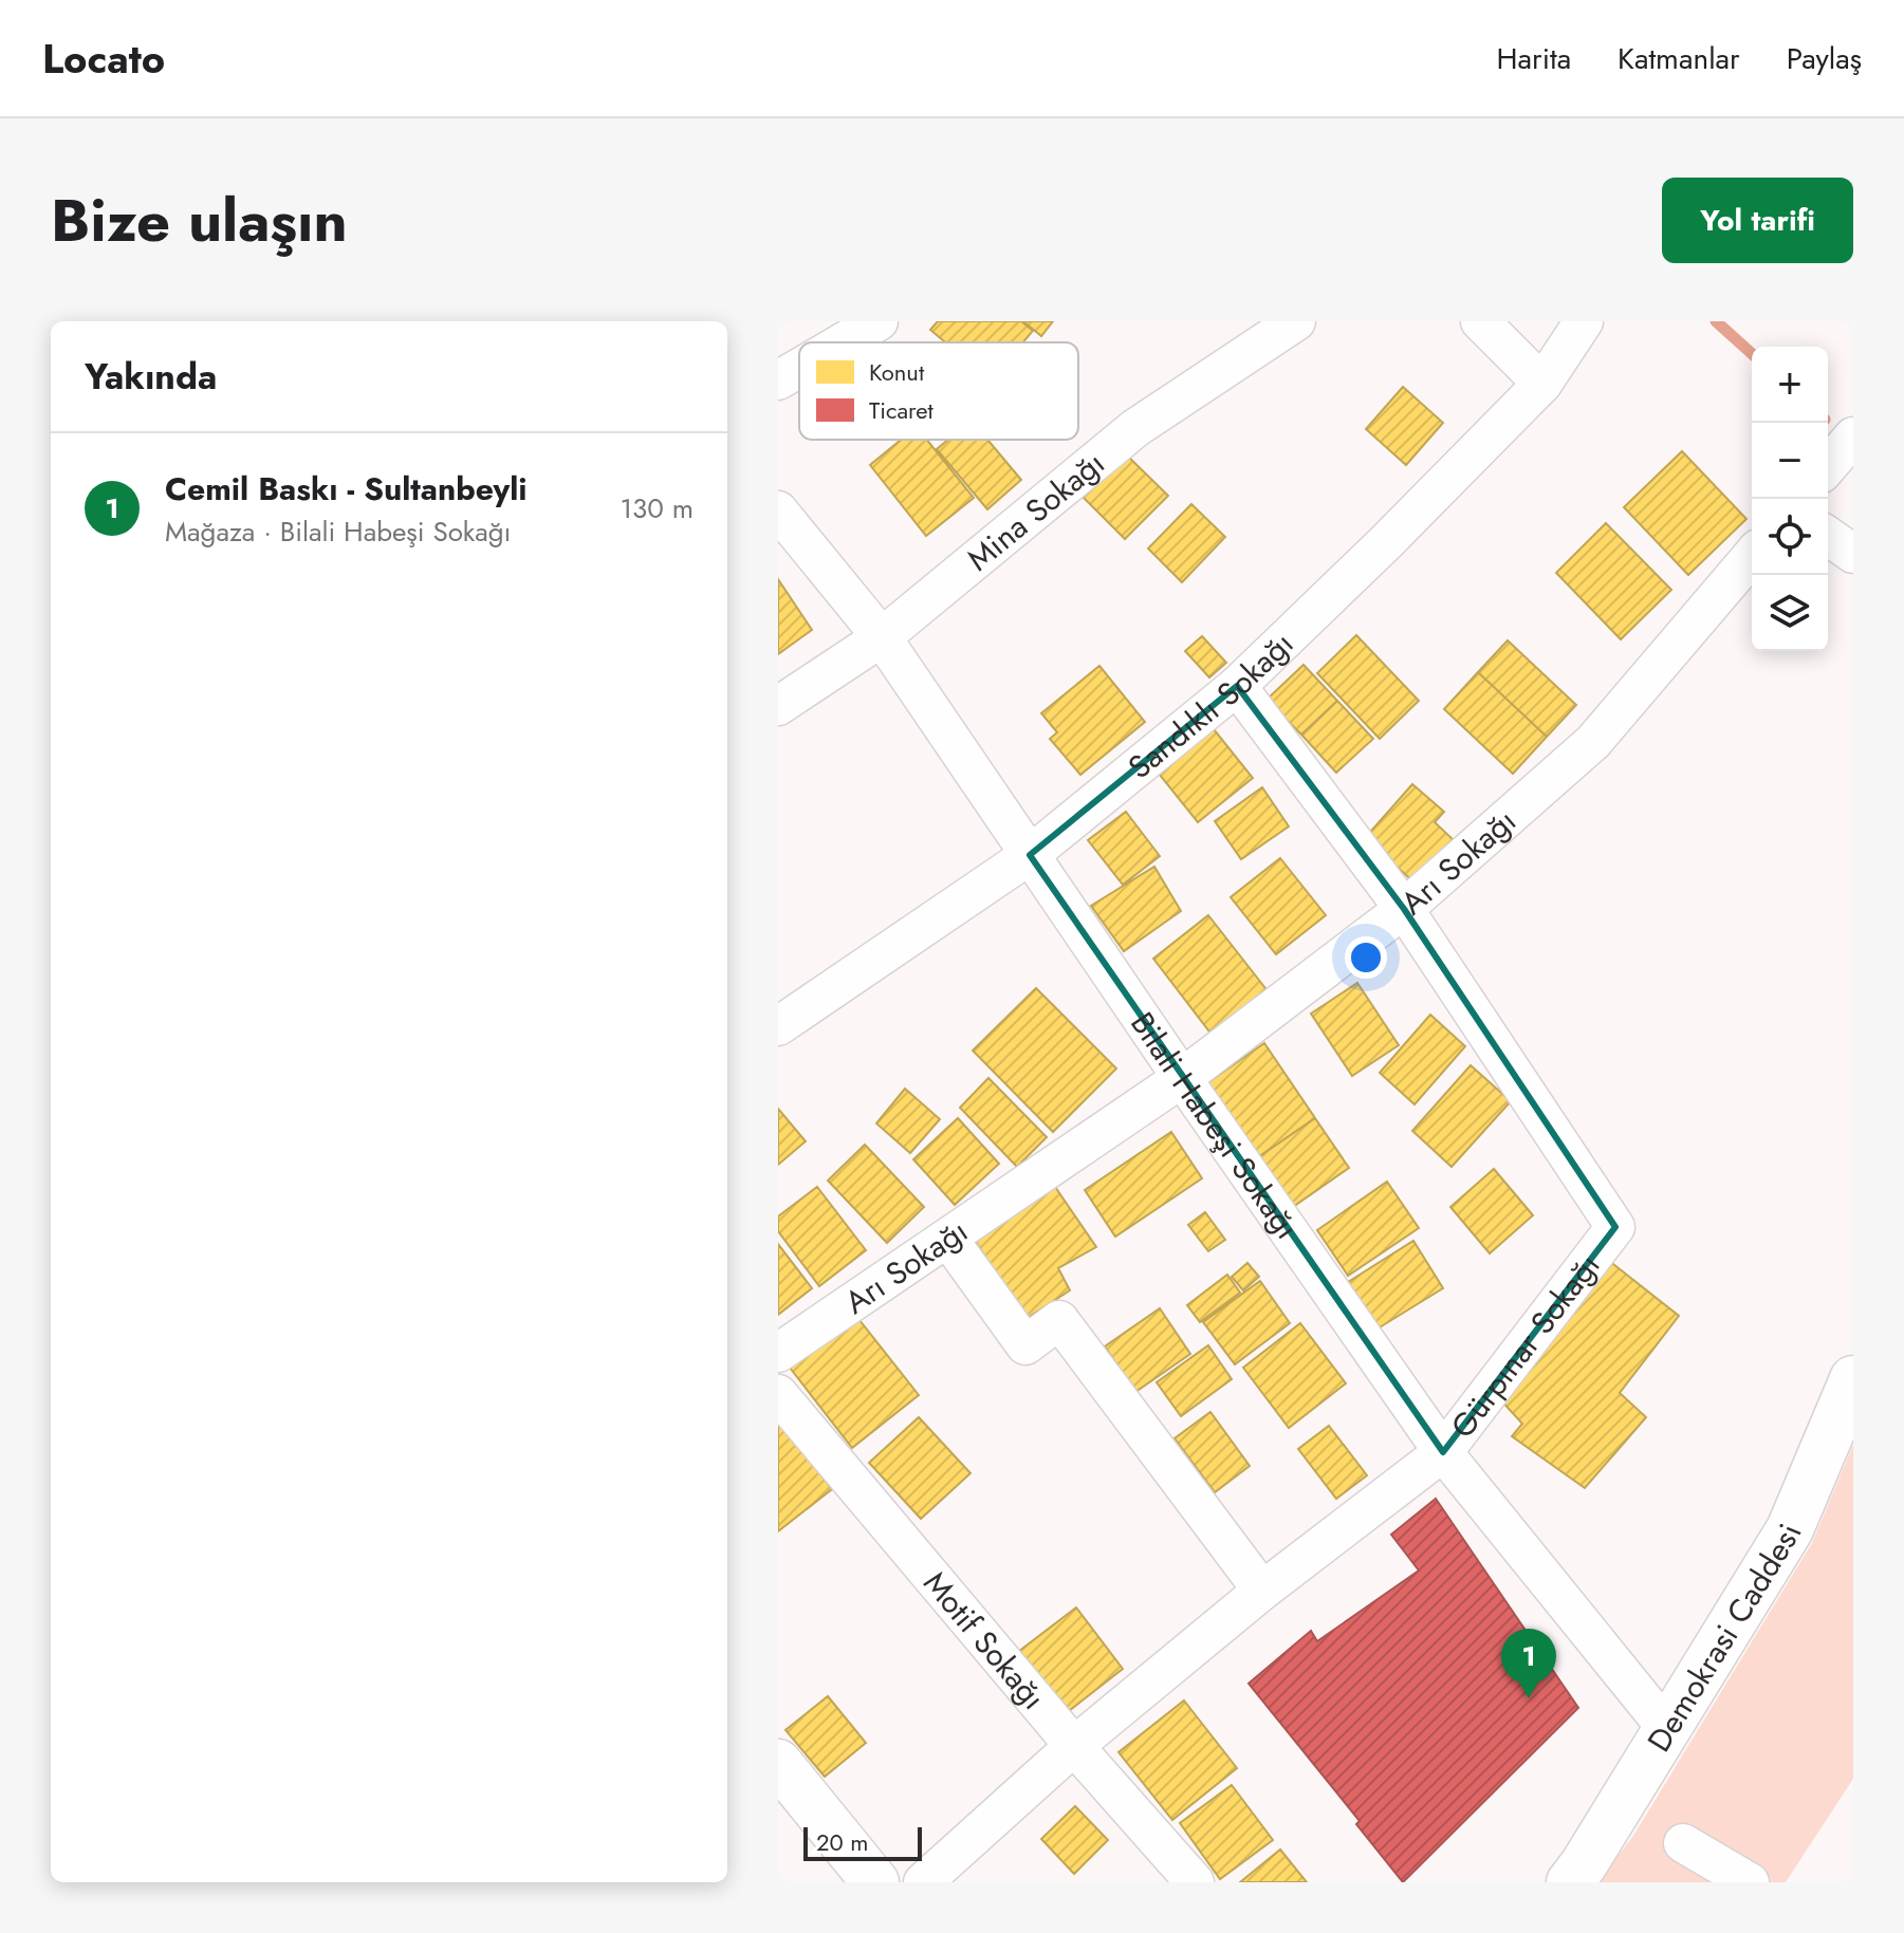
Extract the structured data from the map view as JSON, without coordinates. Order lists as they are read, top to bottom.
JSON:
{
  "streets": {
    "street": [
      "Mina Sokağı",
      "Sandıklı Sokağı",
      "Arı Sokağı",
      "Bilali Habeşi Sokağı",
      "Gürpınar Sokağı",
      "Demokrasi Caddesi",
      "Motif Sokağı"
    ]
  },
  "crossings": [
    ["Mina Sokağı", "Bilali Habeşi Sokağı"],
    ["Sandıklı Sokağı", "Bilali Habeşi Sokağı"],
    ["Sandıklı Sokağı", "Gürpınar Sokağı"],
    ["Arı Sokağı", "Bilali Habeşi Sokağı"],
    ["Arı Sokağı", "Gürpınar Sokağı"],
    ["Bilali Habeşi Sokağı", "Gürpınar Sokağı"],
    ["Bilali Habeşi Sokağı", "Demokrasi Caddesi"],
    ["Gürpınar Sokağı", "Motif Sokağı"]
  ],
  "legend": ["Konut", "Ticaret"],
  "scale_bar": "20 m",
  "page": {
    "header": "Locato",
    "nav": ["Harita", "Katmanlar", "Paylaş"],
    "title": "Bize ulaşın",
    "buttons": "Yol tarifi",
    "heading": "Yakında",
    "map_buttons": ["+", "−"],
    "list": [
      {
        "mark": "1",
        "name": "Cemil Baskı - Sultanbeyli",
        "note": "Mağaza · Bilali Habeşi Sokağı",
        "value": "130 m"
      }
    ],
    "pins": "1",
    "scale": "20 m"
  }
}
